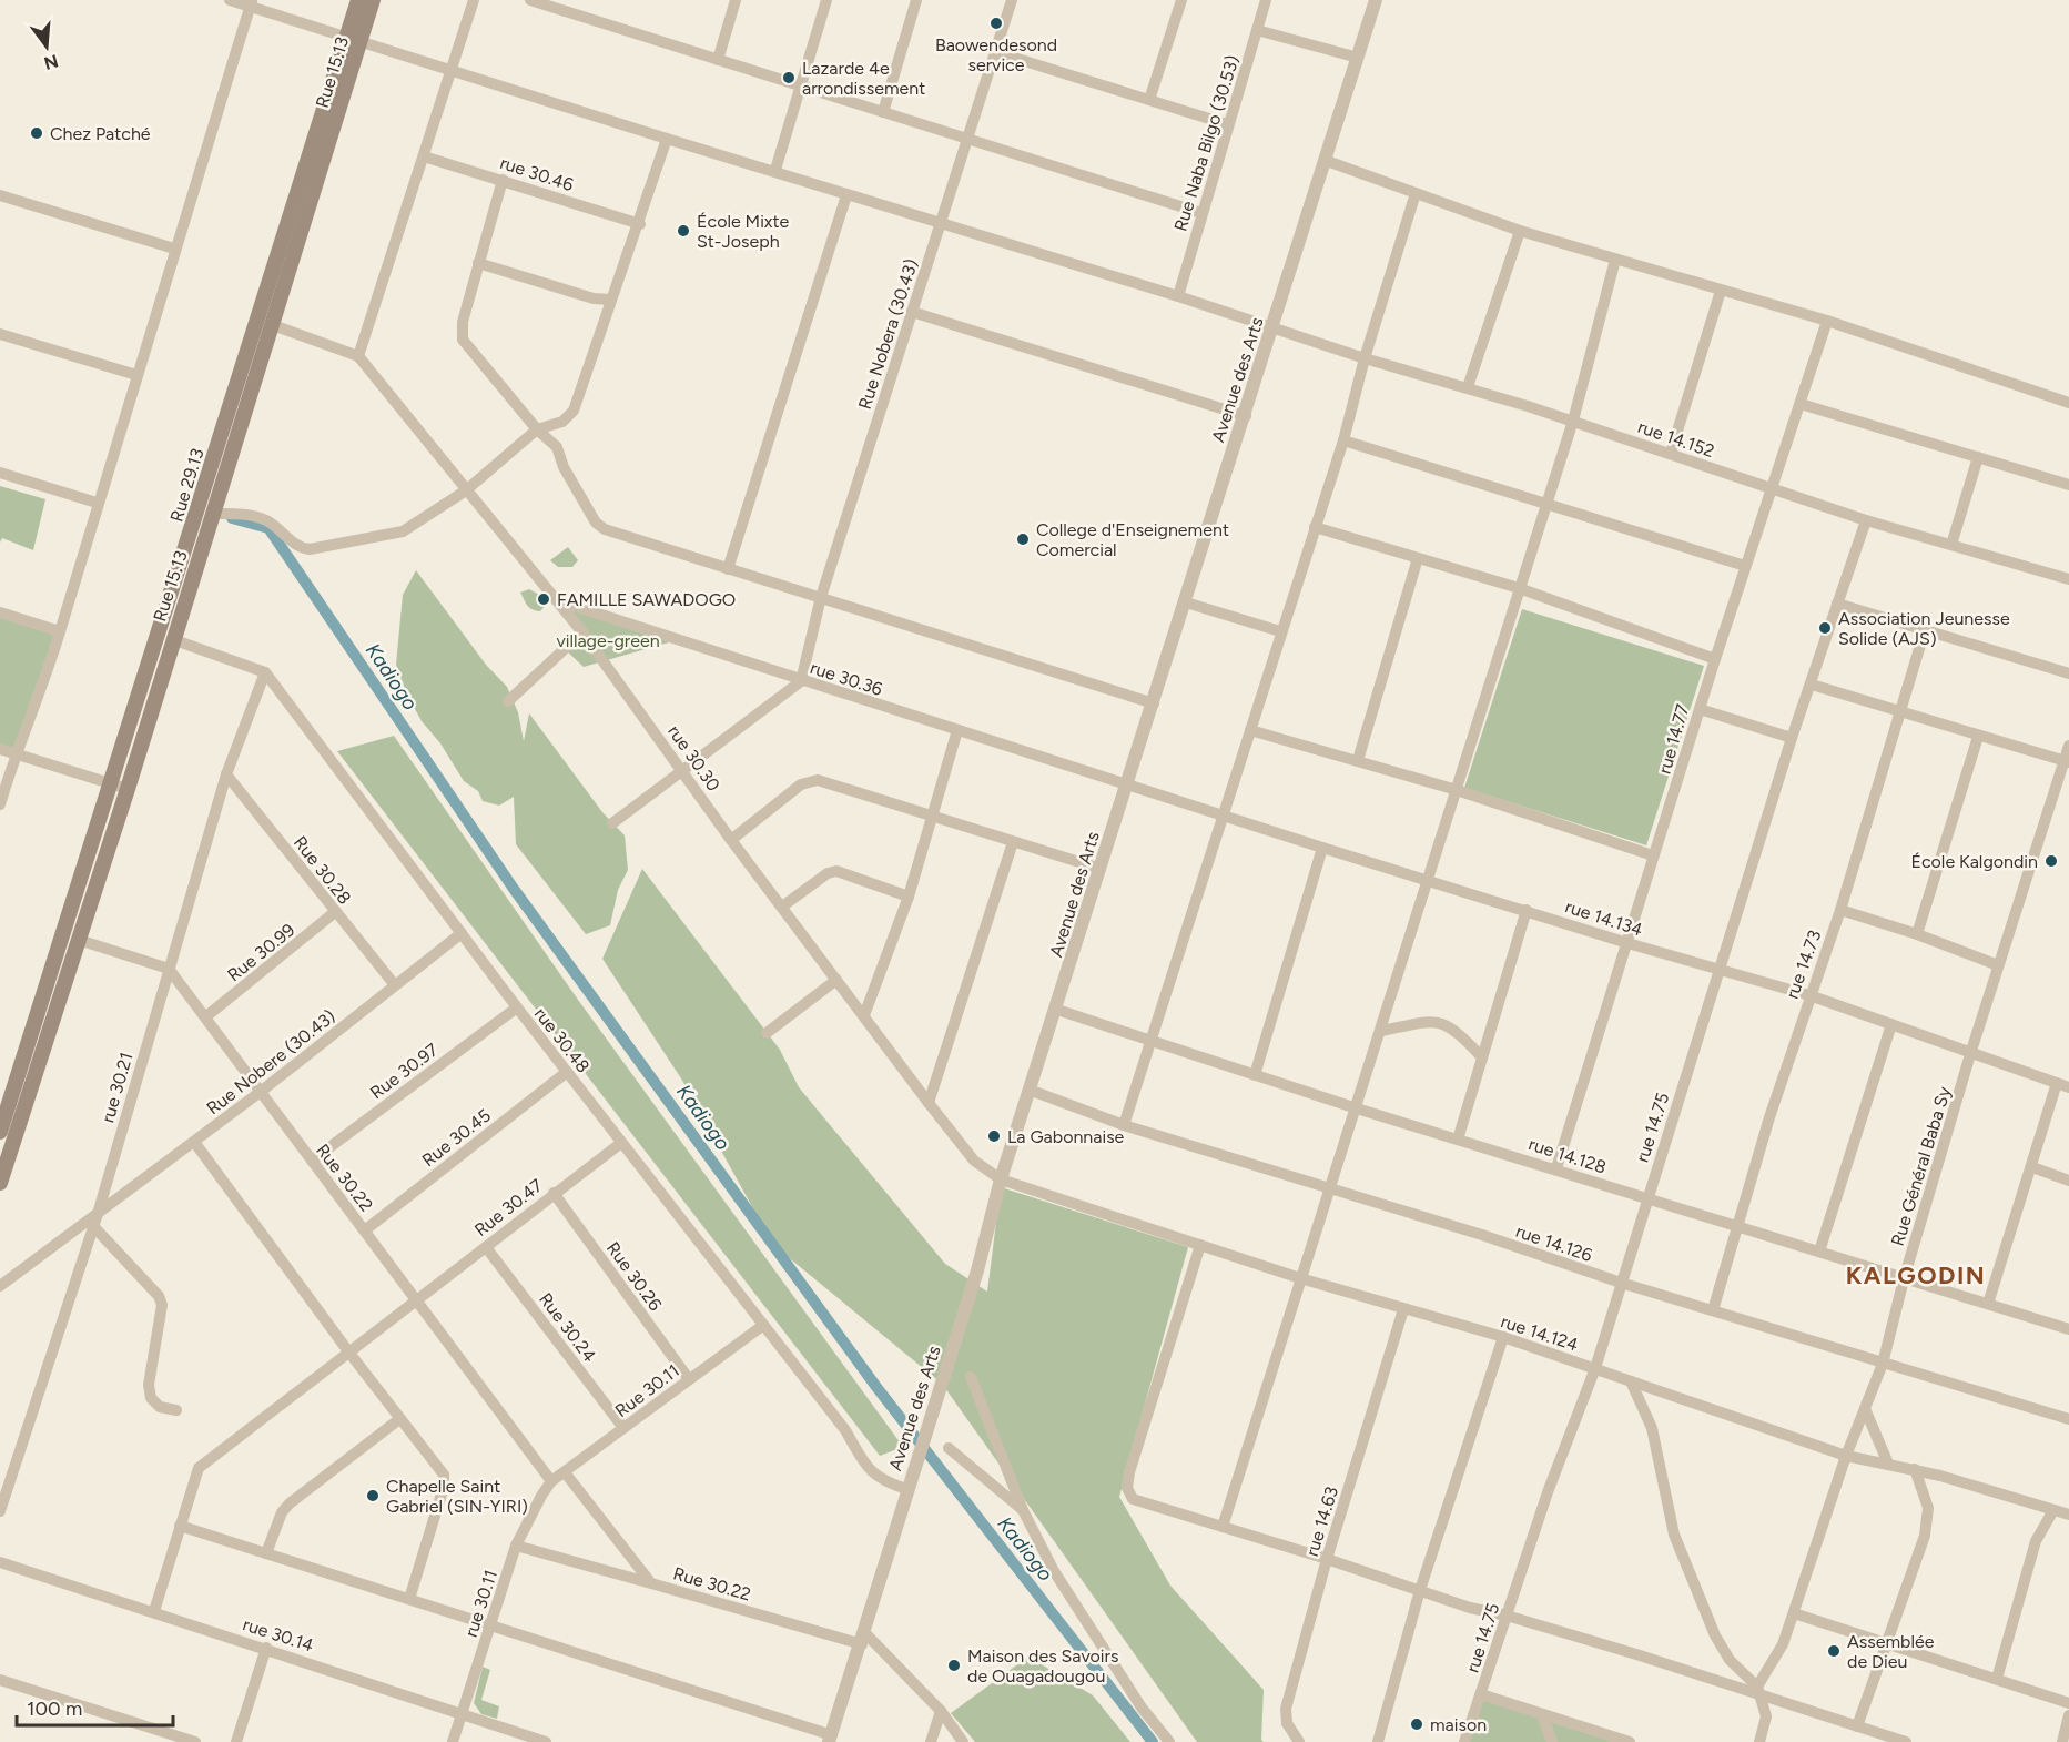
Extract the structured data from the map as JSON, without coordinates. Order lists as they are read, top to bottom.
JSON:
{
  "streets": {
    "main road": ["Rue 15.13", "Rue 29.13"],
    "street": [
      "Rue Naba Bilgo (30.53)",
      "rue 30.46",
      "Rue Nobera (30.43)",
      "Avenue des Arts",
      "rue 14.152",
      "rue 30.36",
      "rue 14.77",
      "rue 30.30",
      "Rue 30.28",
      "rue 14.134",
      "Rue 30.99",
      "rue 14.73",
      "rue 30.48",
      "Rue Nobere (30.43)",
      "Rue 30.97",
      "rue 30.21",
      "rue 14.75",
      "Rue 30.45",
      "rue 14.128",
      "Rue Général Baba Sy",
      "Rue 30.22",
      "Rue 30.47",
      "rue 14.126",
      "Rue 30.26",
      "Rue 30.24",
      "rue 14.124",
      "Rue 30.11",
      "rue 14.63",
      "rue 30.11",
      "rue 30.14"
    ]
  },
  "crossings": [
    ["Rue 15.13", "rue 14.152"],
    ["Rue 15.13", "Rue 29.13"],
    ["Rue Naba Bilgo (30.53)", "rue 14.152"],
    ["Rue Nobera (30.43)", "rue 14.152"],
    ["Rue Nobera (30.43)", "rue 30.36"],
    ["Avenue des Arts", "rue 14.152"],
    ["Avenue des Arts", "rue 30.36"],
    ["Avenue des Arts", "rue 30.30"],
    ["Avenue des Arts", "rue 14.134"],
    ["Avenue des Arts", "rue 30.48"],
    ["Avenue des Arts", "rue 14.128"],
    ["Avenue des Arts", "Rue 30.22"],
    ["Avenue des Arts", "rue 14.126"],
    ["Avenue des Arts", "rue 14.124"],
    ["rue 14.152", "Rue 29.13"],
    ["rue 14.152", "rue 14.77"],
    ["rue 14.152", "rue 14.75"],
    ["rue 30.36", "rue 30.30"],
    ["rue 30.36", "rue 14.134"],
    ["rue 14.77", "rue 14.134"],
    ["rue 14.77", "rue 14.128"],
    ["rue 30.30", "rue 14.124"],
    ["Rue 30.28", "Rue 30.99"],
    ["Rue 30.28", "Rue Nobere (30.43)"],
    ["Rue 30.28", "rue 30.21"],
    ["rue 14.134", "rue 14.73"],
    ["rue 14.134", "rue 14.75"],
    ["rue 14.134", "Rue Général Baba Sy"],
    ["Rue 30.99", "Rue 30.22"],
    ["rue 14.73", "rue 14.128"],
    ["rue 14.73", "rue 14.126"],
    ["rue 30.48", "Rue Nobere (30.43)"],
    ["rue 30.48", "Rue 30.97"],
    ["rue 30.48", "rue 30.21"],
    ["rue 30.48", "Rue 30.45"],
    ["rue 30.48", "Rue 30.47"],
    ["rue 30.48", "Rue 30.11"],
    ["Rue Nobere (30.43)", "rue 30.21"],
    ["Rue Nobere (30.43)", "Rue 30.22"],
    ["Rue 30.97", "Rue 30.22"],
    ["rue 30.21", "Rue 30.22"],
    ["rue 14.75", "rue 14.128"],
    ["rue 14.75", "rue 14.126"],
    ["rue 14.75", "rue 14.124"],
    ["Rue 30.45", "Rue 30.22"],
    ["rue 14.128", "Rue Général Baba Sy"],
    ["Rue Général Baba Sy", "rue 14.126"],
    ["Rue Général Baba Sy", "rue 14.124"],
    ["Rue 30.22", "Rue 30.47"],
    ["Rue 30.22", "Rue 30.11"],
    ["Rue 30.22", "rue 30.11"],
    ["Rue 30.47", "Rue 30.26"],
    ["Rue 30.47", "Rue 30.24"],
    ["Rue 30.47", "rue 30.14"],
    ["Rue 30.26", "Rue 30.11"],
    ["Rue 30.24", "Rue 30.11"],
    ["rue 14.124", "rue 14.63"],
    ["Rue 30.11", "rue 30.11"],
    ["rue 30.11", "rue 30.14"]
  ],
  "districts": ["KALGODIN"],
  "water": ["Kadiogo"],
  "parks": ["village-green"],
  "places": [
    "Baowendesond service",
    "Lazarde 4e arrondissement",
    "Chez Patché",
    "École Mixte St-Joseph",
    "College d'Enseignement Comercial",
    "FAMILLE SAWADOGO",
    "Association Jeunesse Solide (AJS)",
    "École Kalgondin",
    "La Gabonnaise",
    "Chapelle Saint Gabriel (SIN-YIRI)",
    "Assemblée de Dieu",
    "Maison des Savoirs de Ouagadougou",
    "maison"
  ],
  "scale_bar": "100 m",
  "north": "bottom"
}
